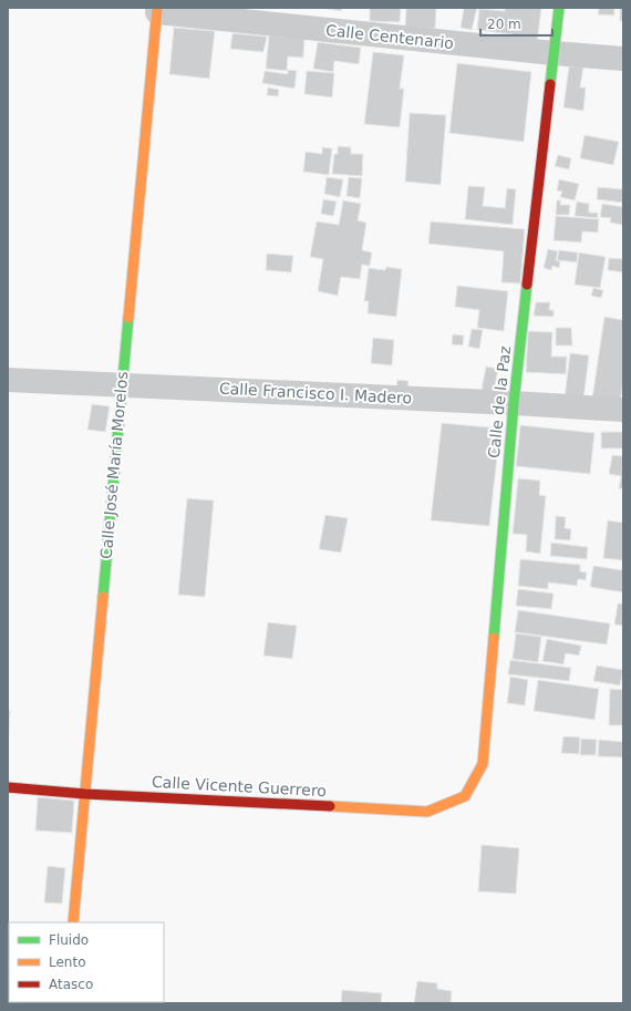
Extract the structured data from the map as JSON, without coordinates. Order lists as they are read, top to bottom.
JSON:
{
  "streets": {
    "street": [
      "Calle Centenario",
      "Calle Francisco I. Madero",
      "Calle de la Paz",
      "Calle José María Morelos",
      "Calle Vicente Guerrero"
    ]
  },
  "crossings": [
    ["Calle Centenario", "Calle de la Paz"],
    ["Calle Centenario", "Calle José María Morelos"],
    ["Calle Francisco I. Madero", "Calle de la Paz"],
    ["Calle Francisco I. Madero", "Calle José María Morelos"],
    ["Calle de la Paz", "Calle Vicente Guerrero"],
    ["Calle José María Morelos", "Calle Vicente Guerrero"]
  ],
  "legend": ["Fluido", "Lento", "Atasco"],
  "scale_bar": "20 m"
}
